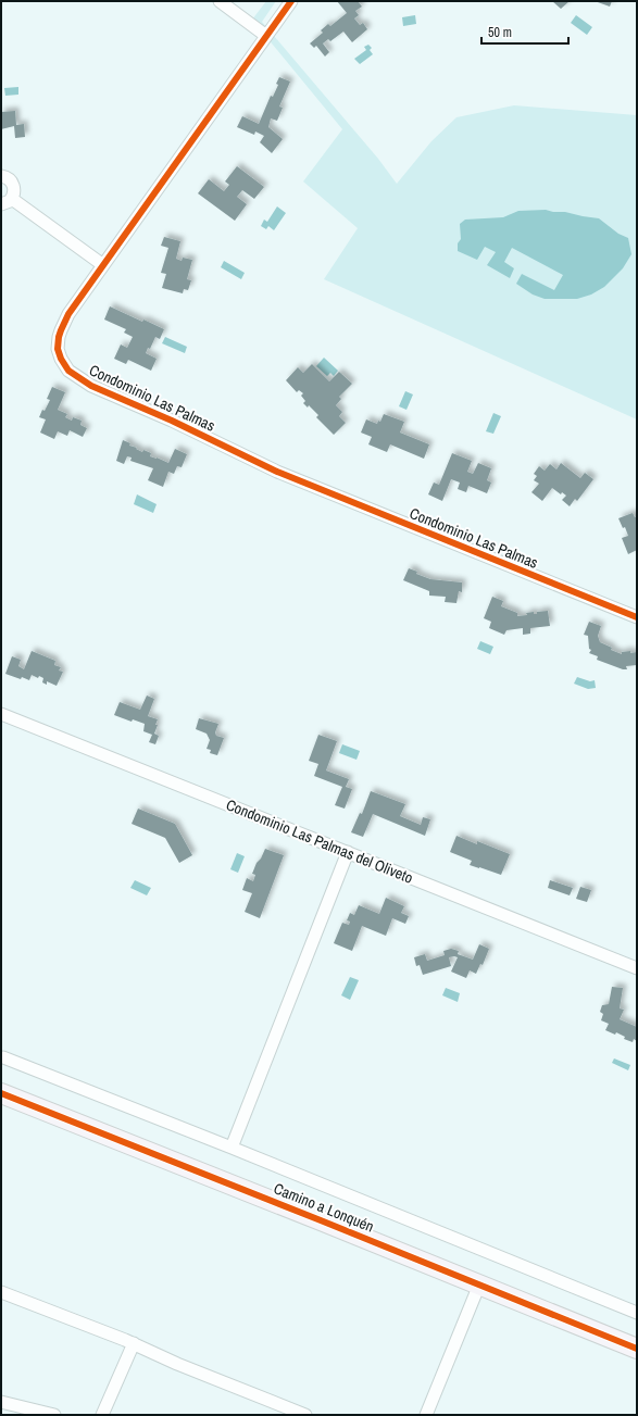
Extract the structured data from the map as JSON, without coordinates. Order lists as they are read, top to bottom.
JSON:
{
  "streets": {
    "main road": ["Camino a Lonquén"],
    "street": ["Condominio Las Palmas", "Condominio Las Palmas del Oliveto"]
  },
  "scale_bar": "50 m"
}
